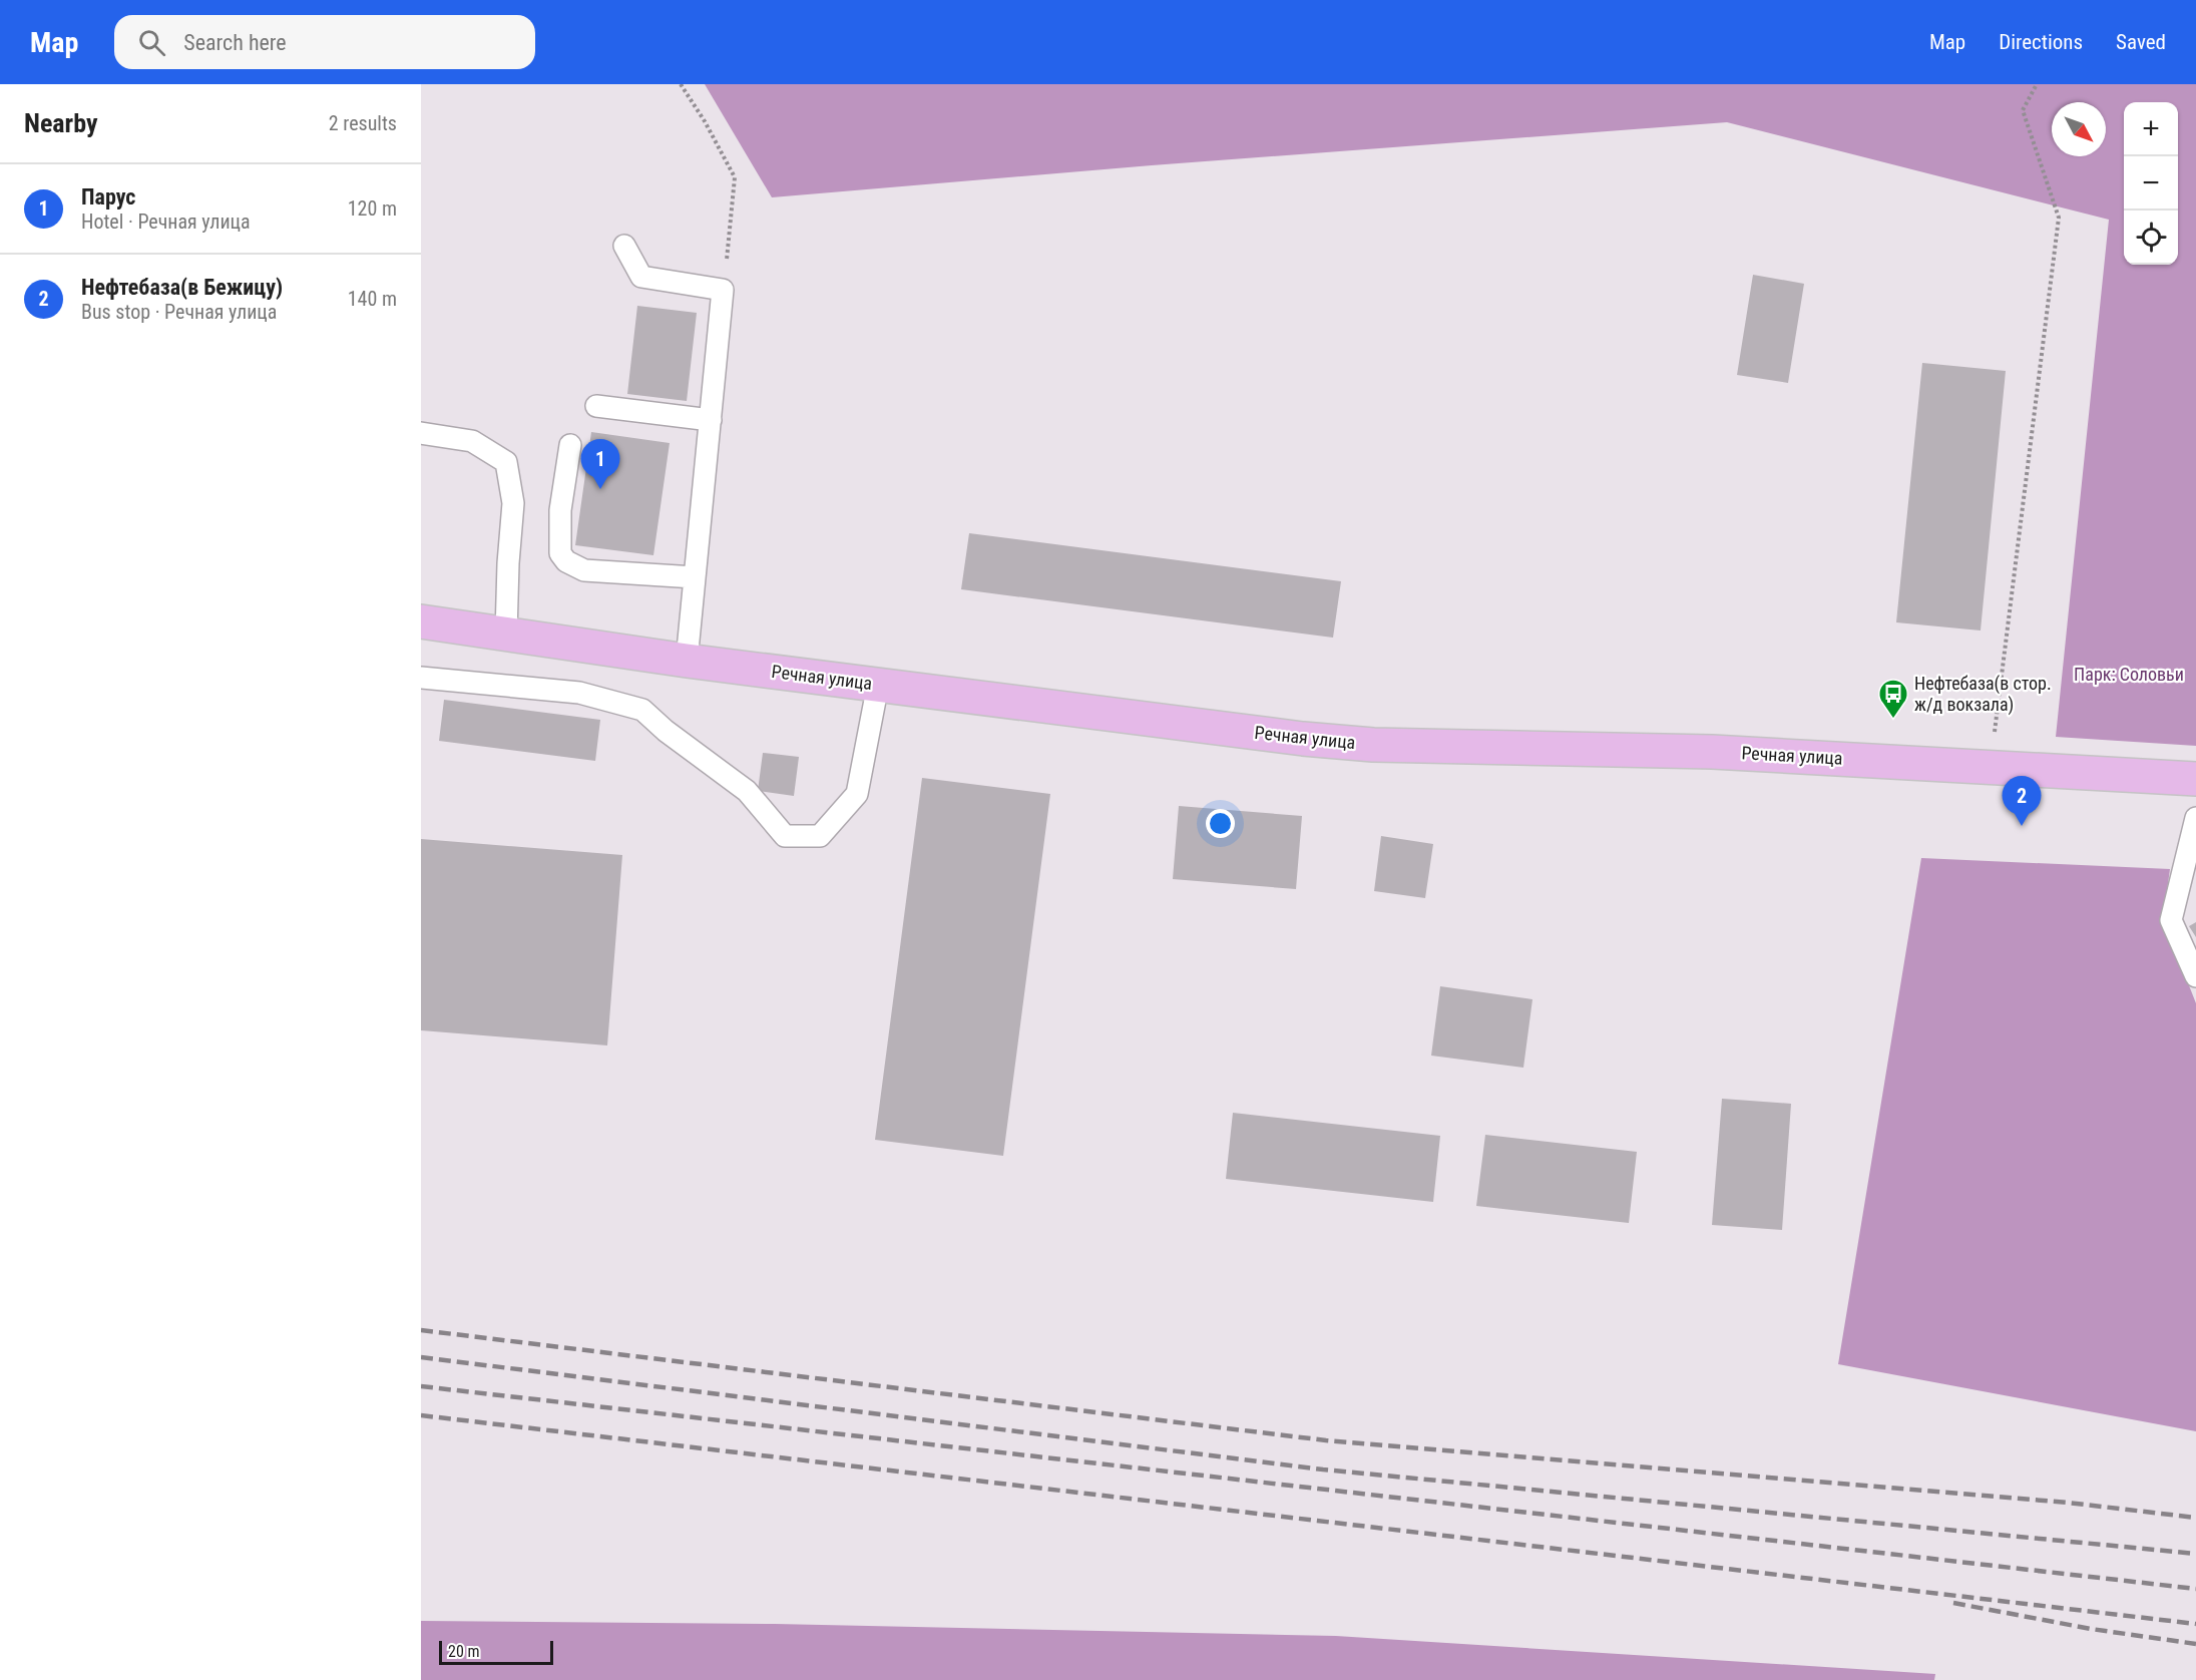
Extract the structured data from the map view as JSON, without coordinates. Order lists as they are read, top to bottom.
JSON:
{
  "streets": {
    "main road": ["Речная улица"]
  },
  "parks": ["Парк: Соловьи"],
  "places": {
    "bus stop": ["Нефтебаза(в стор. ж/д вокзала)"]
  },
  "scale_bar": "20 m",
  "north": "bottom right",
  "page": {
    "header": "Map",
    "search": "Search here",
    "nav": ["Map", "Directions", "Saved"],
    "heading": ["Nearby", "2 results"],
    "map_buttons": ["+", "−"],
    "list": [
      {
        "mark": "1",
        "name": "Парус",
        "note": "Hotel · Речная улица",
        "value": "120 m"
      },
      {
        "mark": "2",
        "name": "Нефтебаза(в Бежицу)",
        "note": "Bus stop · Речная улица",
        "value": "140 m"
      }
    ],
    "pins": ["1", "2"],
    "scale": "20 m"
  }
}
